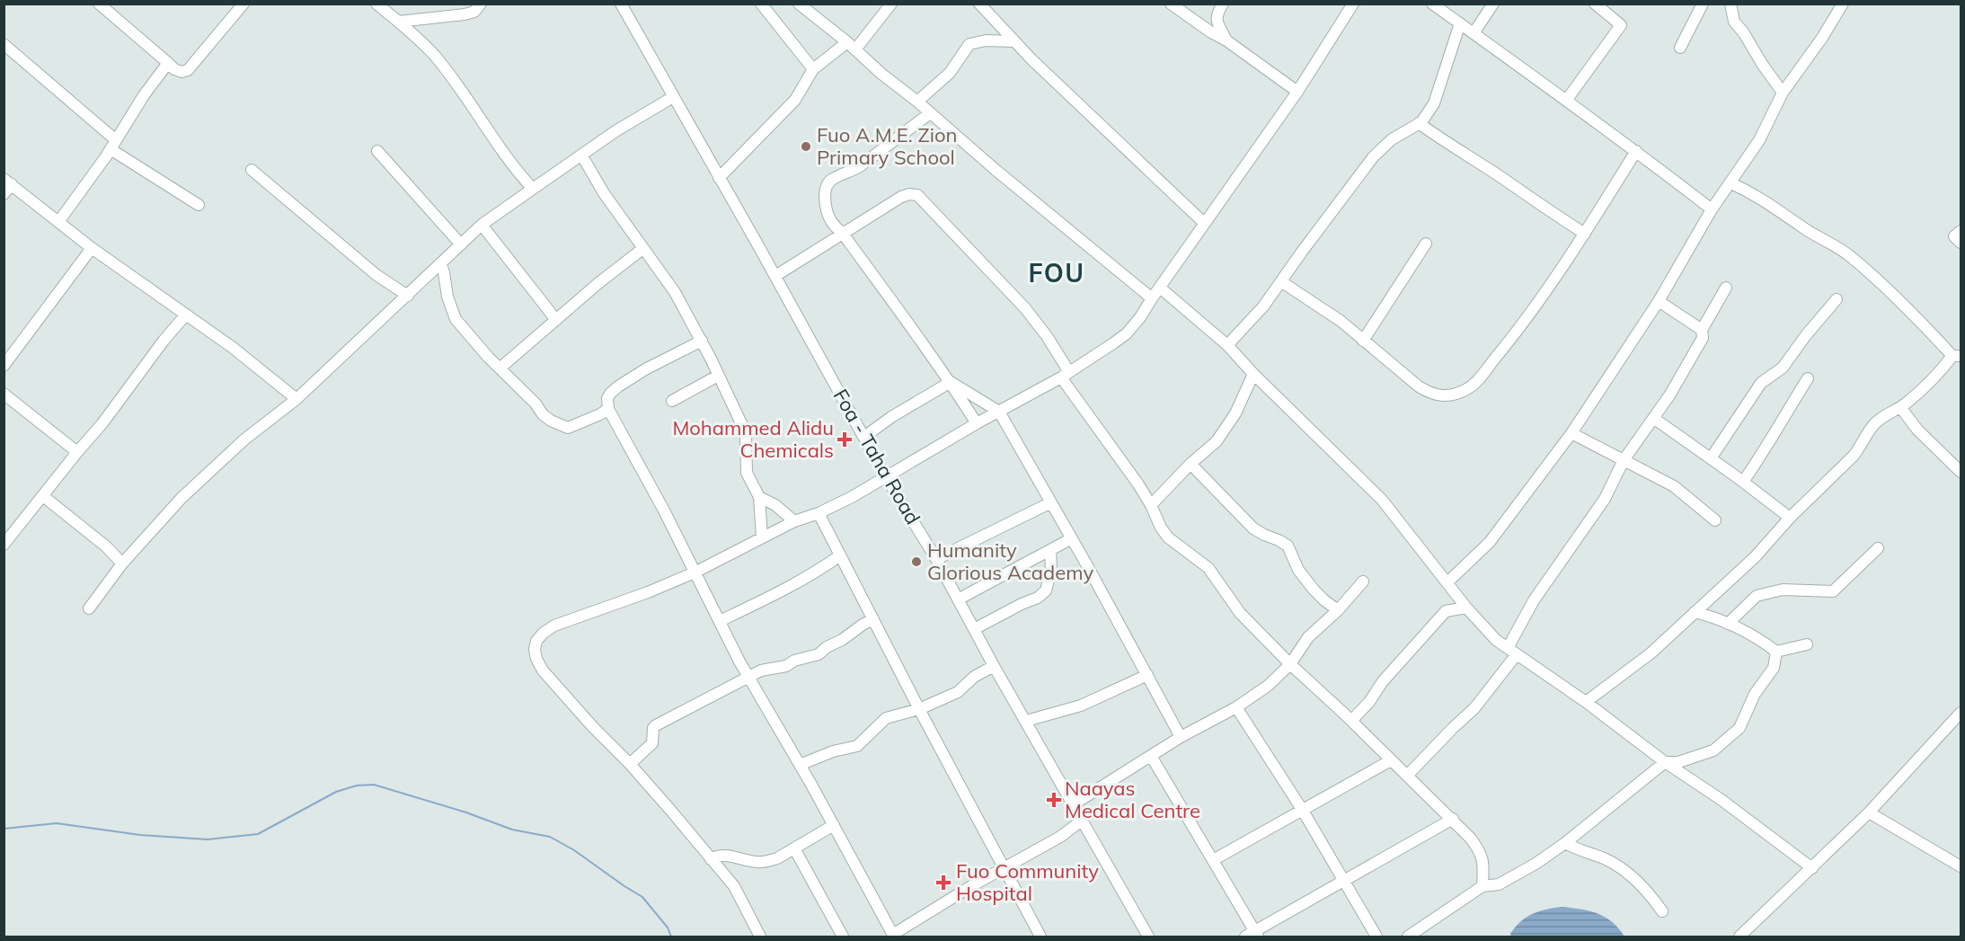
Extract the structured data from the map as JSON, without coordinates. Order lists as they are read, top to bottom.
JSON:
{
  "streets": {
    "street": ["Foa - Taha Road"]
  },
  "districts": ["FOU"],
  "places": {
    "other": ["Fuo A.M.E. Zion Primary School", "Humanity Glorious Academy"],
    "health": ["Mohammed Alidu Chemicals", "Naayas Medical Centre", "Fuo Community Hospital"]
  }
}
